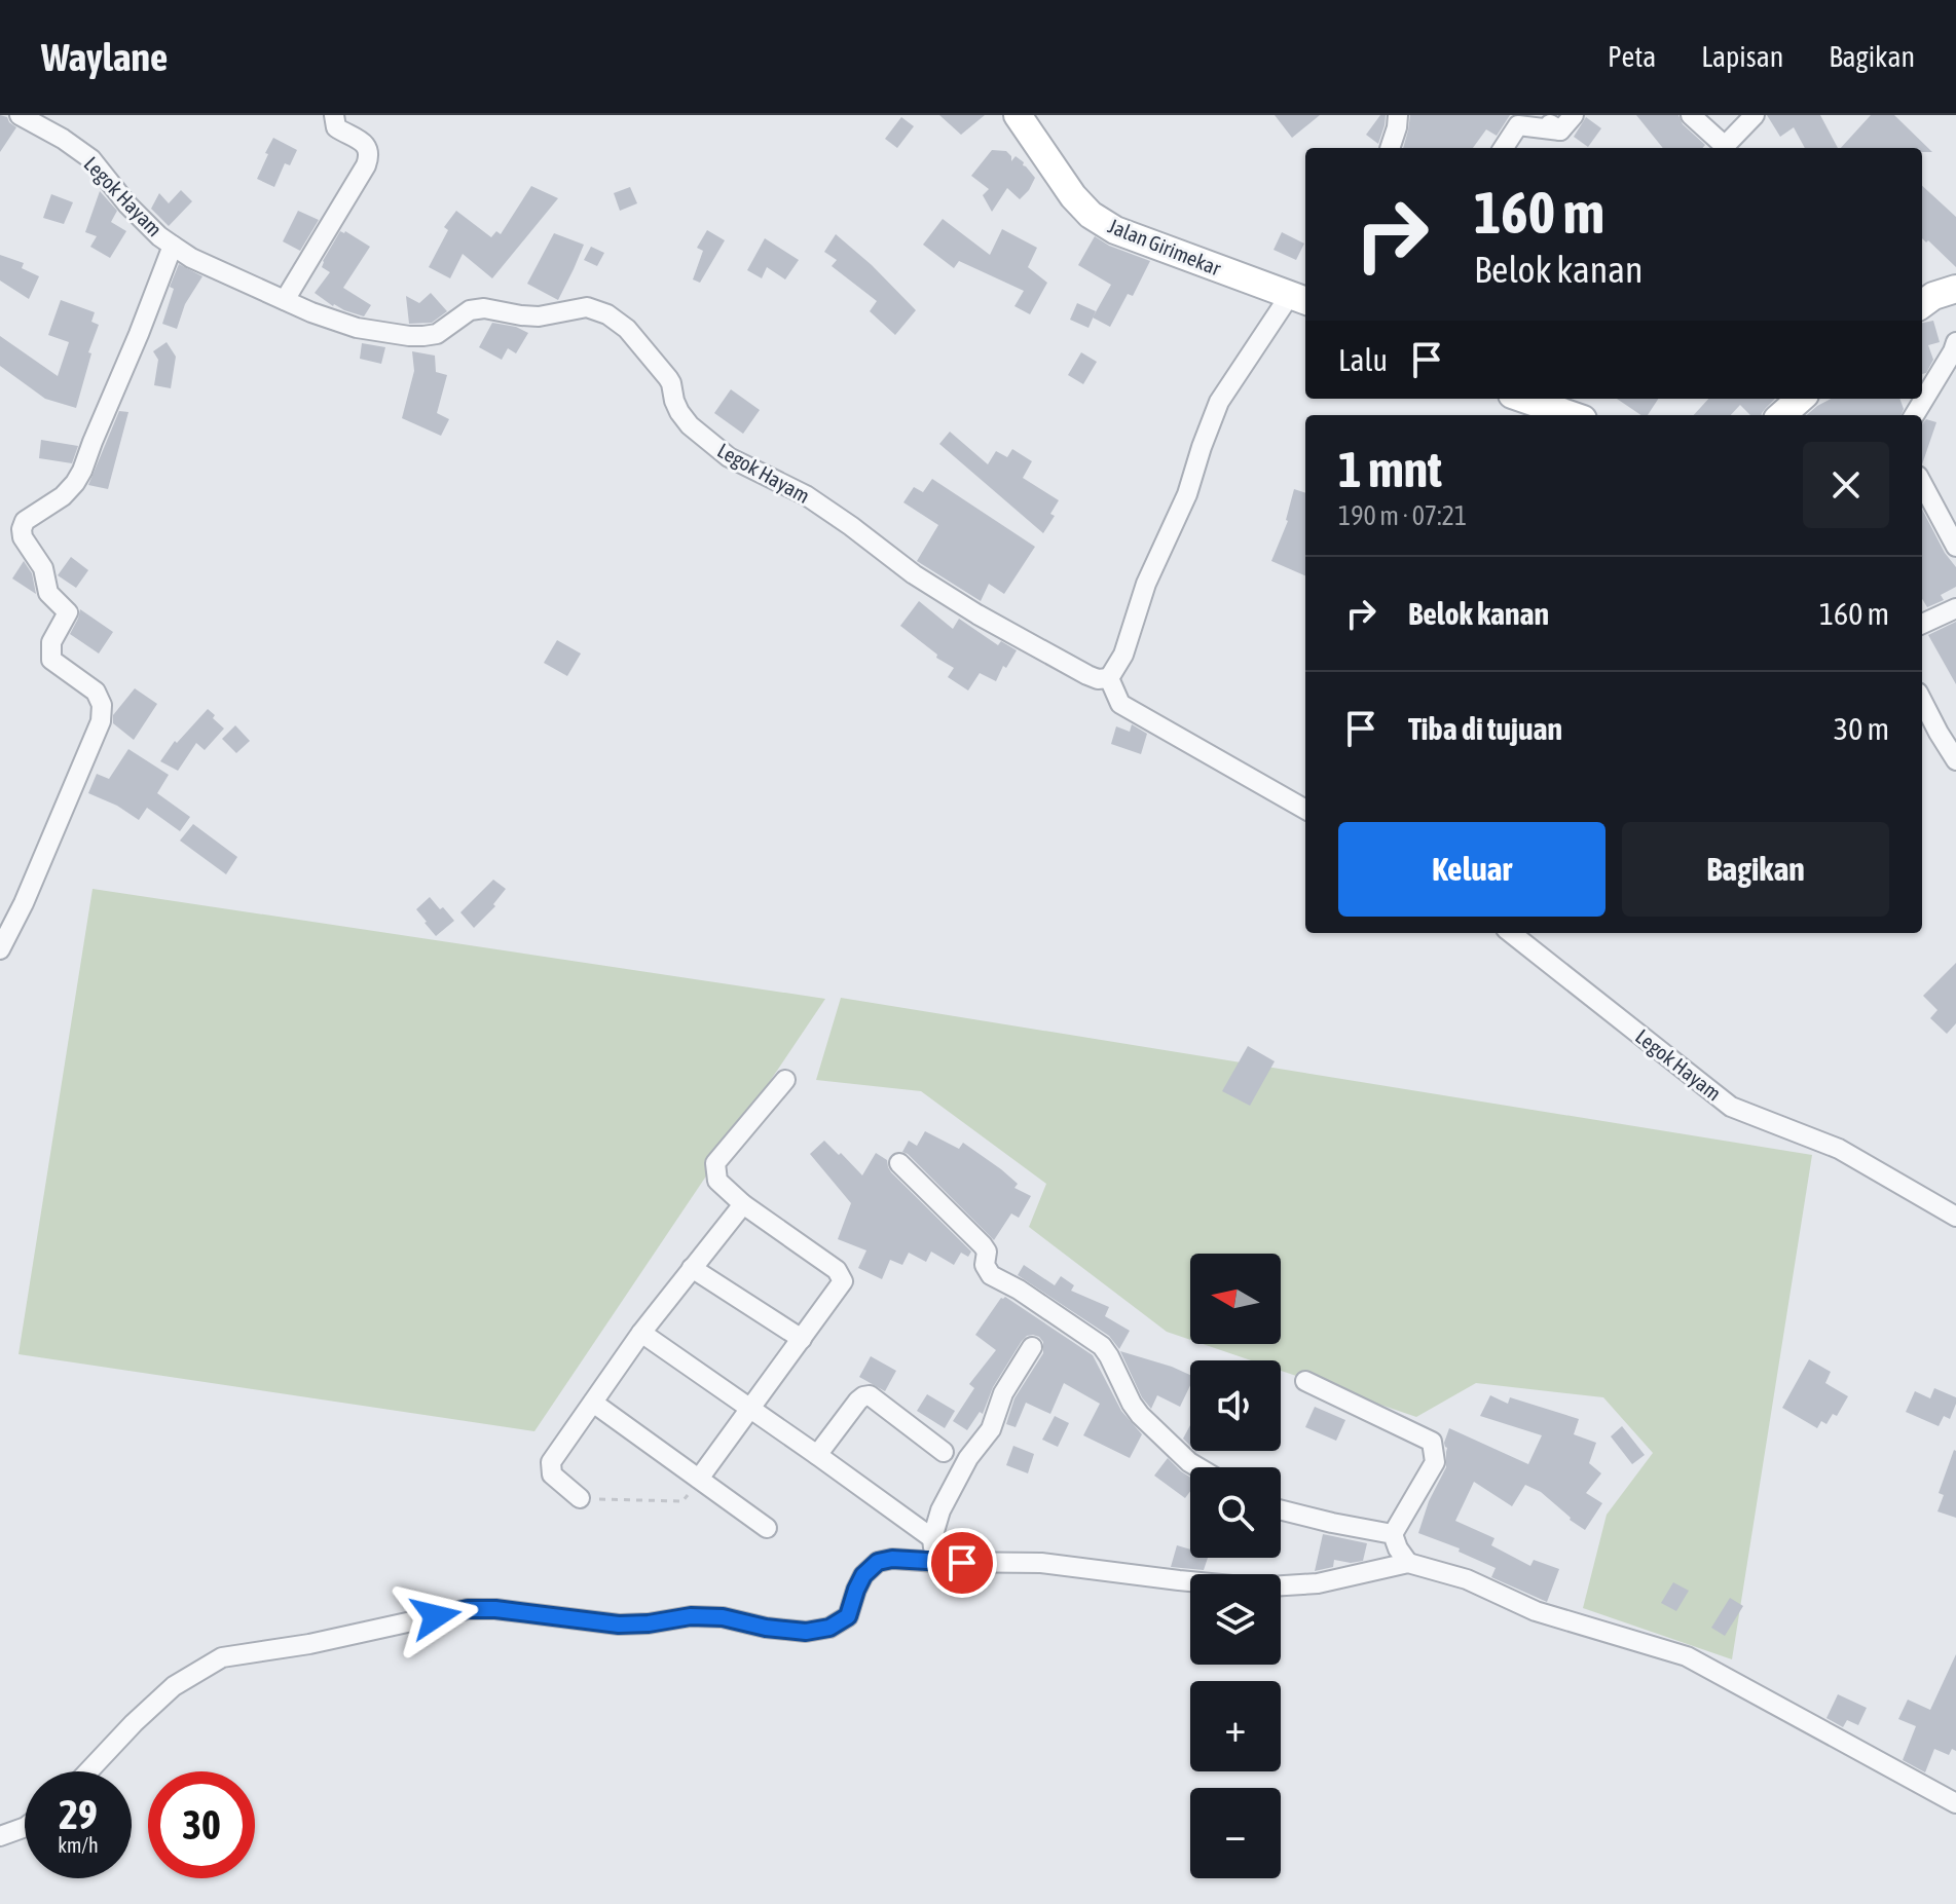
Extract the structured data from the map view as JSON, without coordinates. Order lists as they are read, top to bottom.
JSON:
{
  "streets": {
    "street": ["Legok Hayam", "Jalan Girimekar"]
  },
  "north": "left",
  "page": {
    "header": "Waylane",
    "nav": ["Peta", "Lapisan", "Bagikan"],
    "turn": ["160 m", "Belok kanan"],
    "then": "Lalu",
    "heading": ["1 mnt", "190 m · 07:21"],
    "list": [
      {
        "name": "Belok kanan",
        "value": "160 m"
      },
      {
        "name": "Tiba di tujuan",
        "value": "30 m"
      }
    ],
    "buttons": ["Keluar", "Bagikan"],
    "map_buttons": ["+", "−"],
    "speed": "29 km/h",
    "limit": "30"
  }
}
